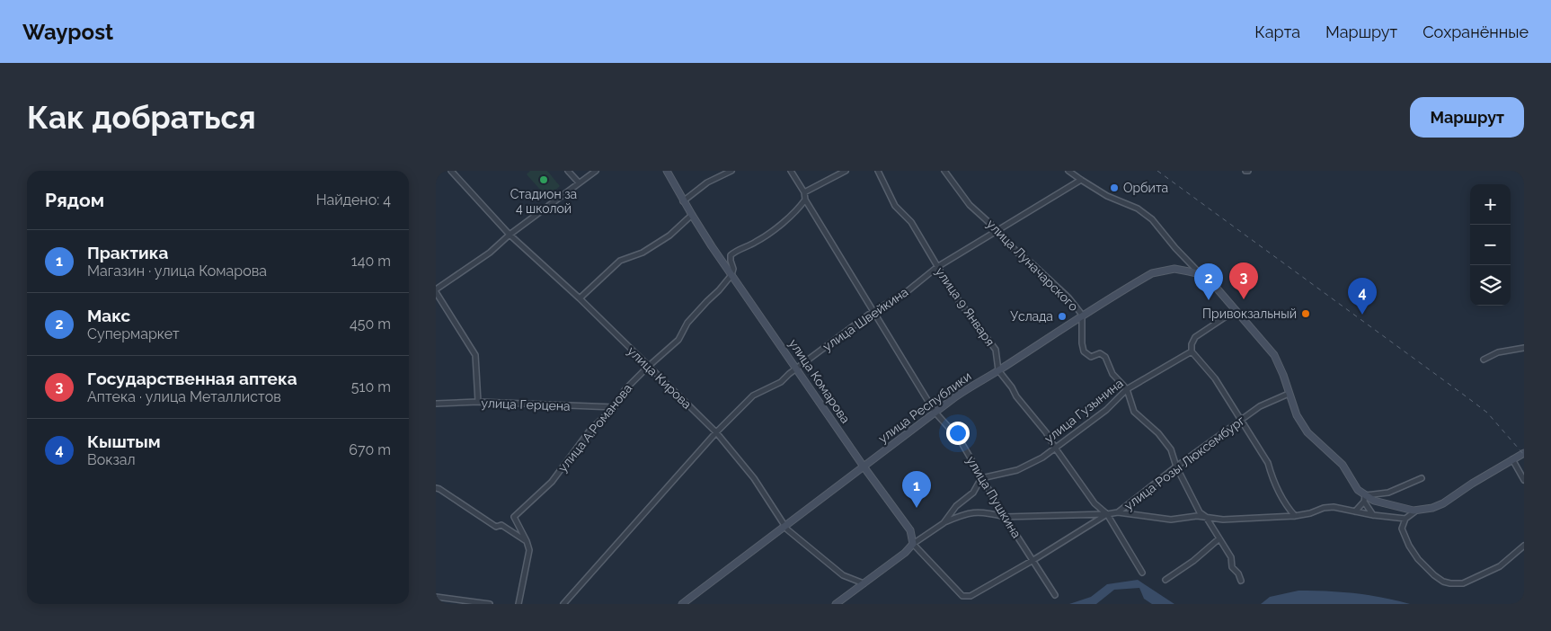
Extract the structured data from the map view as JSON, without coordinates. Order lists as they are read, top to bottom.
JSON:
{
  "streets": {
    "main road": ["улица Комарова", "улица Республики"],
    "street": [
      "улица Луначарского",
      "улица 9 Января",
      "улица Швейкина",
      "улица Кирова",
      "улица Герцена",
      "улица Гузынина",
      "улица А.Романова",
      "улица Розы Люксембург",
      "улица Пушкина"
    ]
  },
  "crossings": [
    ["улица Луначарского", "улица Швейкина"],
    ["улица Луначарского", "улица Республики"],
    ["улица Луначарского", "улица Гузынина"],
    ["улица Луначарского", "улица Розы Люксембург"],
    ["улица 9 Января", "улица Швейкина"],
    ["улица 9 Января", "улица Республики"],
    ["улица 9 Января", "улица Гузынина"],
    ["улица 9 Января", "улица Розы Люксембург"],
    ["улица Швейкина", "улица Кирова"],
    ["улица Швейкина", "улица Комарова"],
    ["улица Швейкина", "улица Пушкина"],
    ["улица Кирова", "улица Республики"],
    ["улица Кирова", "улица А.Романова"],
    ["улица Комарова", "улица Республики"],
    ["улица Комарова", "улица А.Романова"],
    ["улица Комарова", "улица Розы Люксембург"],
    ["улица Герцена", "улица А.Романова"],
    ["улица Республики", "улица Пушкина"],
    ["улица Гузынина", "улица Пушкина"],
    ["улица Розы Люксембург", "улица Пушкина"]
  ],
  "places": [
    "Стадион за 4 школой",
    "Орбита",
    "Привокзальный",
    "Услада"
  ],
  "page": {
    "header": "Waypost",
    "nav": ["Карта", "Маршрут", "Сохранённые"],
    "buttons": "Маршрут",
    "title": "Как добраться",
    "heading": ["Рядом", "Найдено: 4"],
    "map_buttons": ["+", "−"],
    "list": [
      {
        "mark": "1",
        "name": "Практика",
        "note": "Магазин · улица Комарова",
        "value": "140 m"
      },
      {
        "mark": "2",
        "name": "Макс",
        "note": "Супермаркет",
        "value": "450 m"
      },
      {
        "mark": "3",
        "name": "Государственная аптека",
        "note": "Аптека · улица Металлистов",
        "value": "510 m"
      },
      {
        "mark": "4",
        "name": "Кыштым",
        "note": "Вокзал",
        "value": "670 m"
      }
    ],
    "pins": [
      "3",
      "2",
      "4",
      "1"
    ]
  }
}
